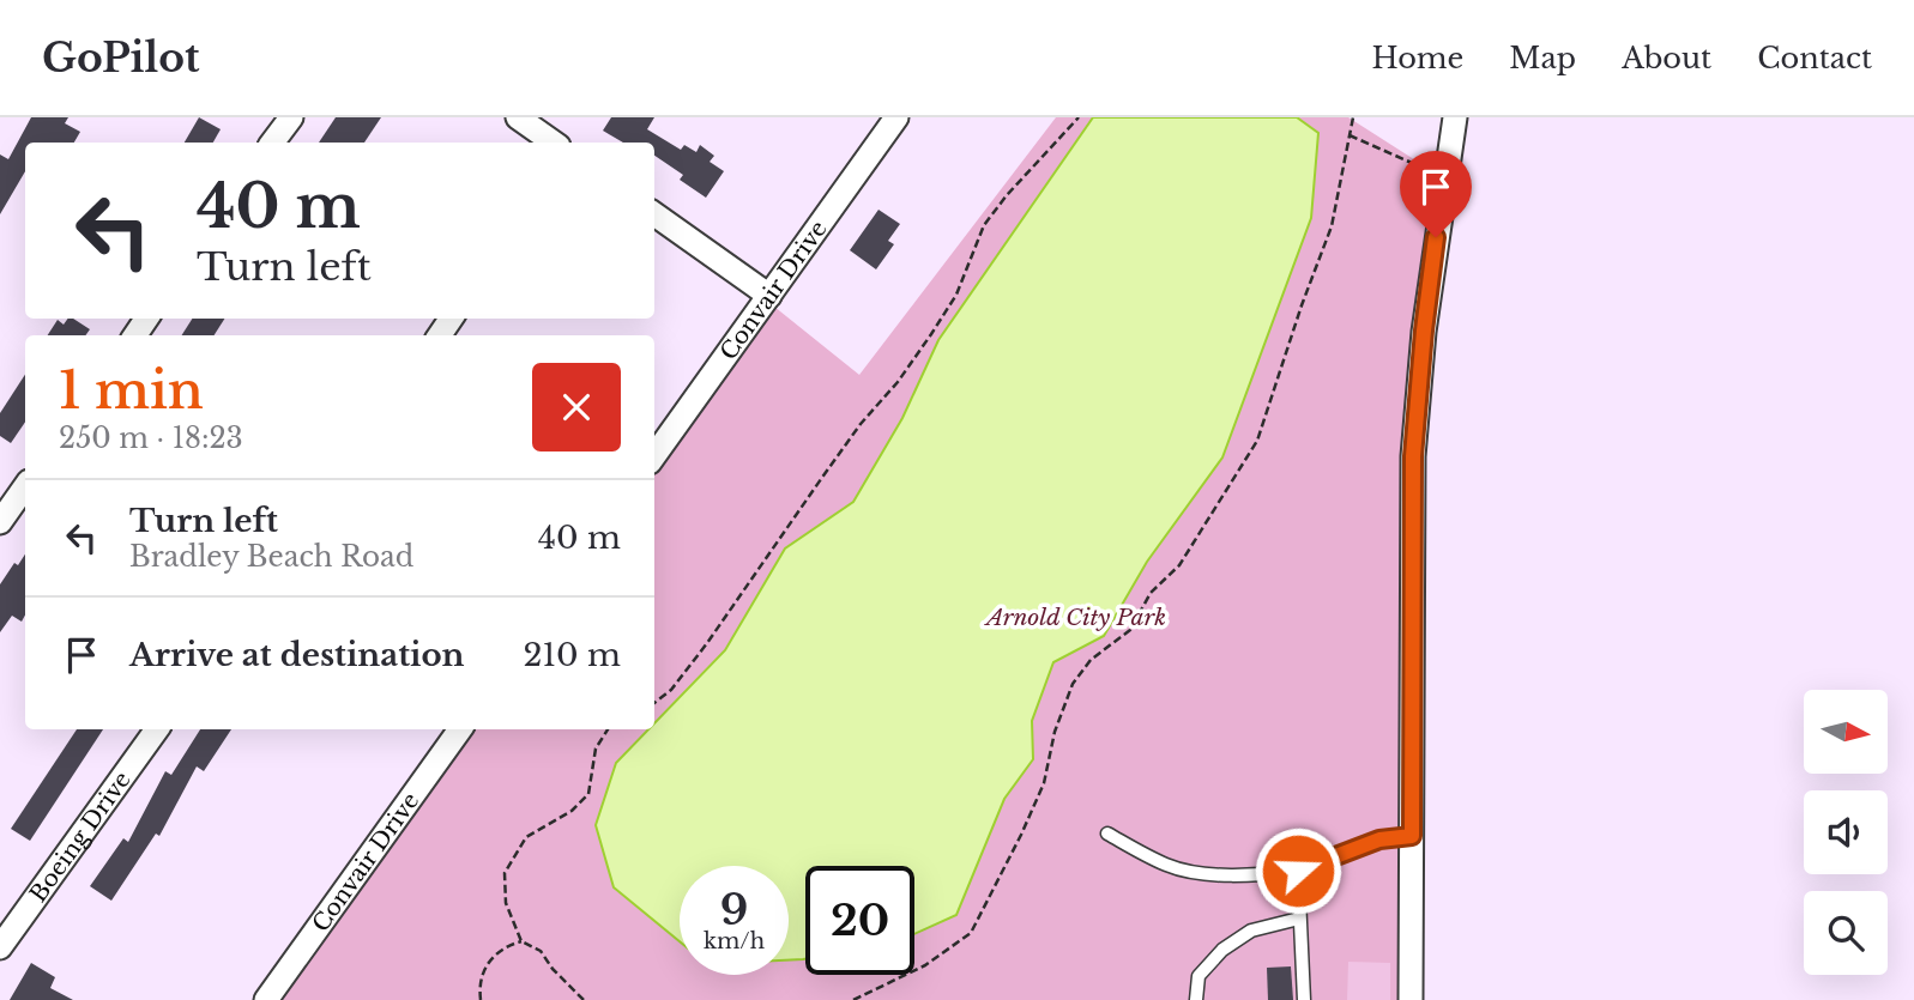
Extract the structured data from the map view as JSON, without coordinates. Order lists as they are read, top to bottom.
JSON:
{
  "streets": {
    "street": ["Convair Drive", "Boeing Drive"]
  },
  "parks": ["Arnold City Park"],
  "north": "right",
  "page": {
    "header": "GoPilot",
    "nav": [
      "Home",
      "Map",
      "About",
      "Contact"
    ],
    "turn": ["40 m", "Turn left"],
    "heading": ["1 min", "250 m · 18:23"],
    "list": [
      {
        "name": "Turn left",
        "note": "Bradley Beach Road",
        "value": "40 m"
      },
      {
        "name": "Arrive at destination",
        "value": "210 m"
      }
    ],
    "speed": "9 km/h",
    "limit": "20"
  }
}
